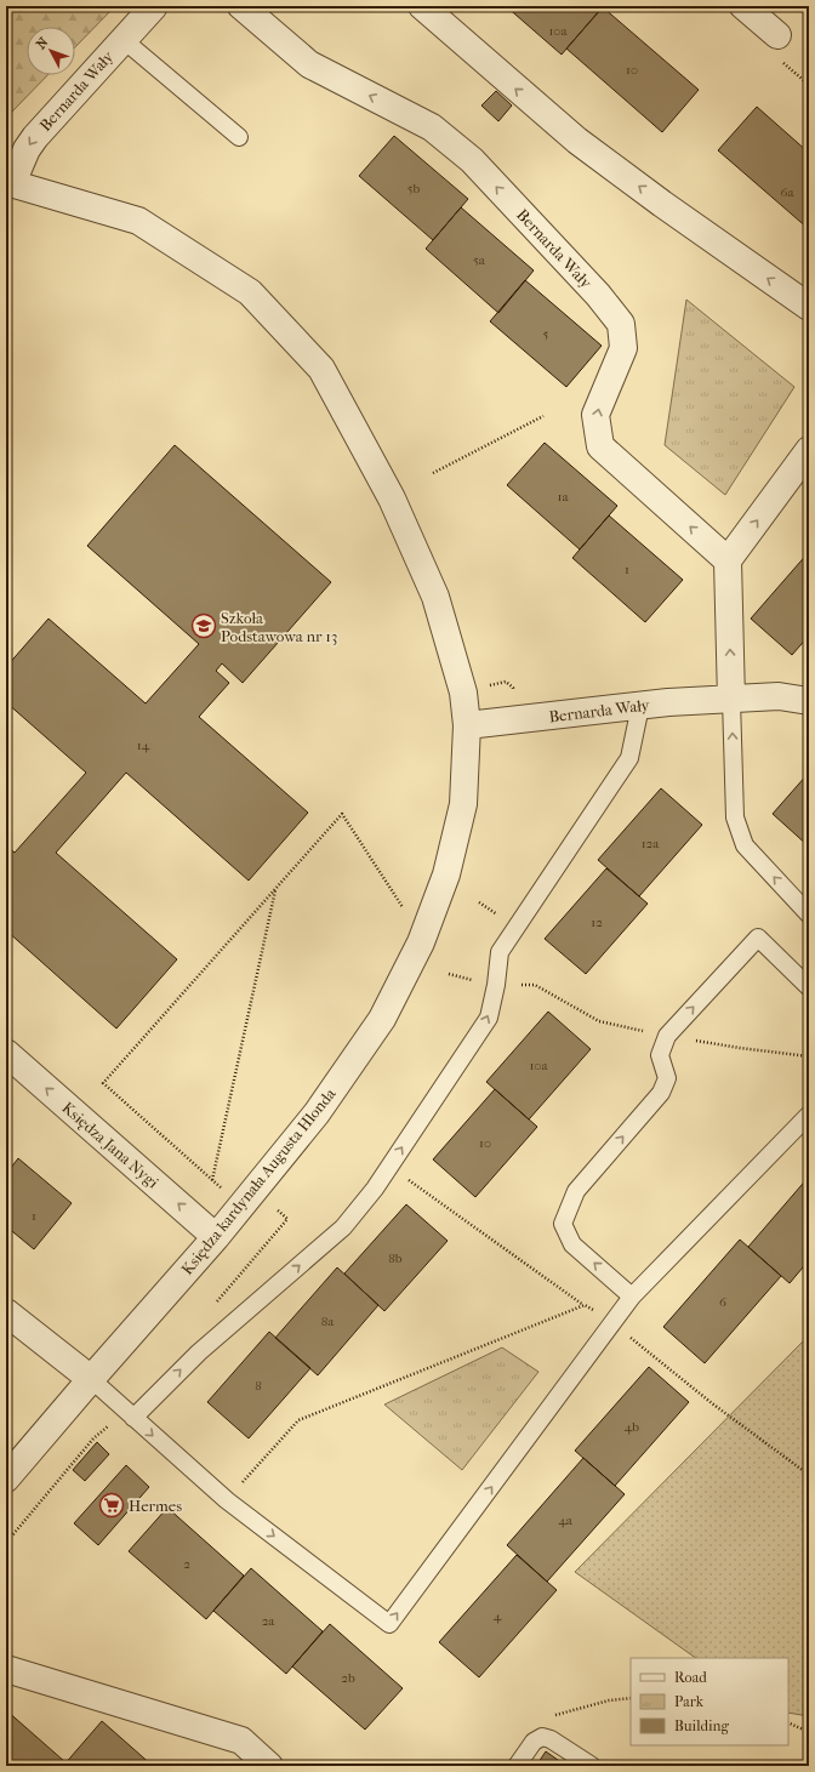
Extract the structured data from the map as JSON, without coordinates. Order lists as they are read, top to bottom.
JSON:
{
  "streets": {
    "street": ["Bernarda Wały", "Księdza Jana Nygi", "Księdza kardynała Augusta Hlonda"]
  },
  "crossings": [
    ["Bernarda Wały", "Księdza kardynała Augusta Hlonda"],
    ["Księdza Jana Nygi", "Księdza kardynała Augusta Hlonda"]
  ],
  "places": {
    "school or university": ["Szkoła Podstawowa nr 13"],
    "supermarket": ["Hermes"]
  },
  "house_numbers": [
    "10a",
    "10",
    "5b",
    "6a",
    "5a",
    "5",
    "1a",
    "1",
    "14",
    "12a",
    "12",
    "10a",
    "10",
    "1",
    "8b",
    "6",
    "8a",
    "8",
    "4b",
    "4a",
    "2",
    "4",
    "2a",
    "2b"
  ],
  "legend": ["Road", "Park", "Building"],
  "north": "top left"
}
